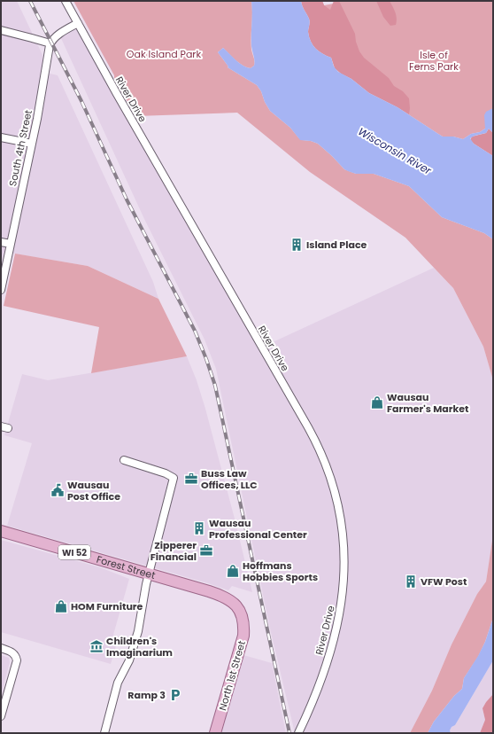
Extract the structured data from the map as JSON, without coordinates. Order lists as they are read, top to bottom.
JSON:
{
  "streets": {
    "main road": ["WI 52", "Forest Street", "North 1st Street"],
    "street": ["River Drive", "South 4th Street"]
  },
  "crossings": [
    ["Forest Street", "North 1st Street"]
  ],
  "water": ["Wisconsin River"],
  "parks": ["Oak Island Park", "Isle of Ferns Park"],
  "places": {
    "building": ["Island Place", "Wausau Professional Center", "VFW Post"],
    "shop": ["Wausau Farmer's Market", "Hoffmans Hobbies Sports", "HOM Furniture"],
    "office": ["Buss Law Offices, LLC", "Zipperer Financial"],
    "public building": ["Wausau Post Office"],
    "museum": ["Children's Imaginarium"],
    "parking": ["Ramp 3"]
  }
}
